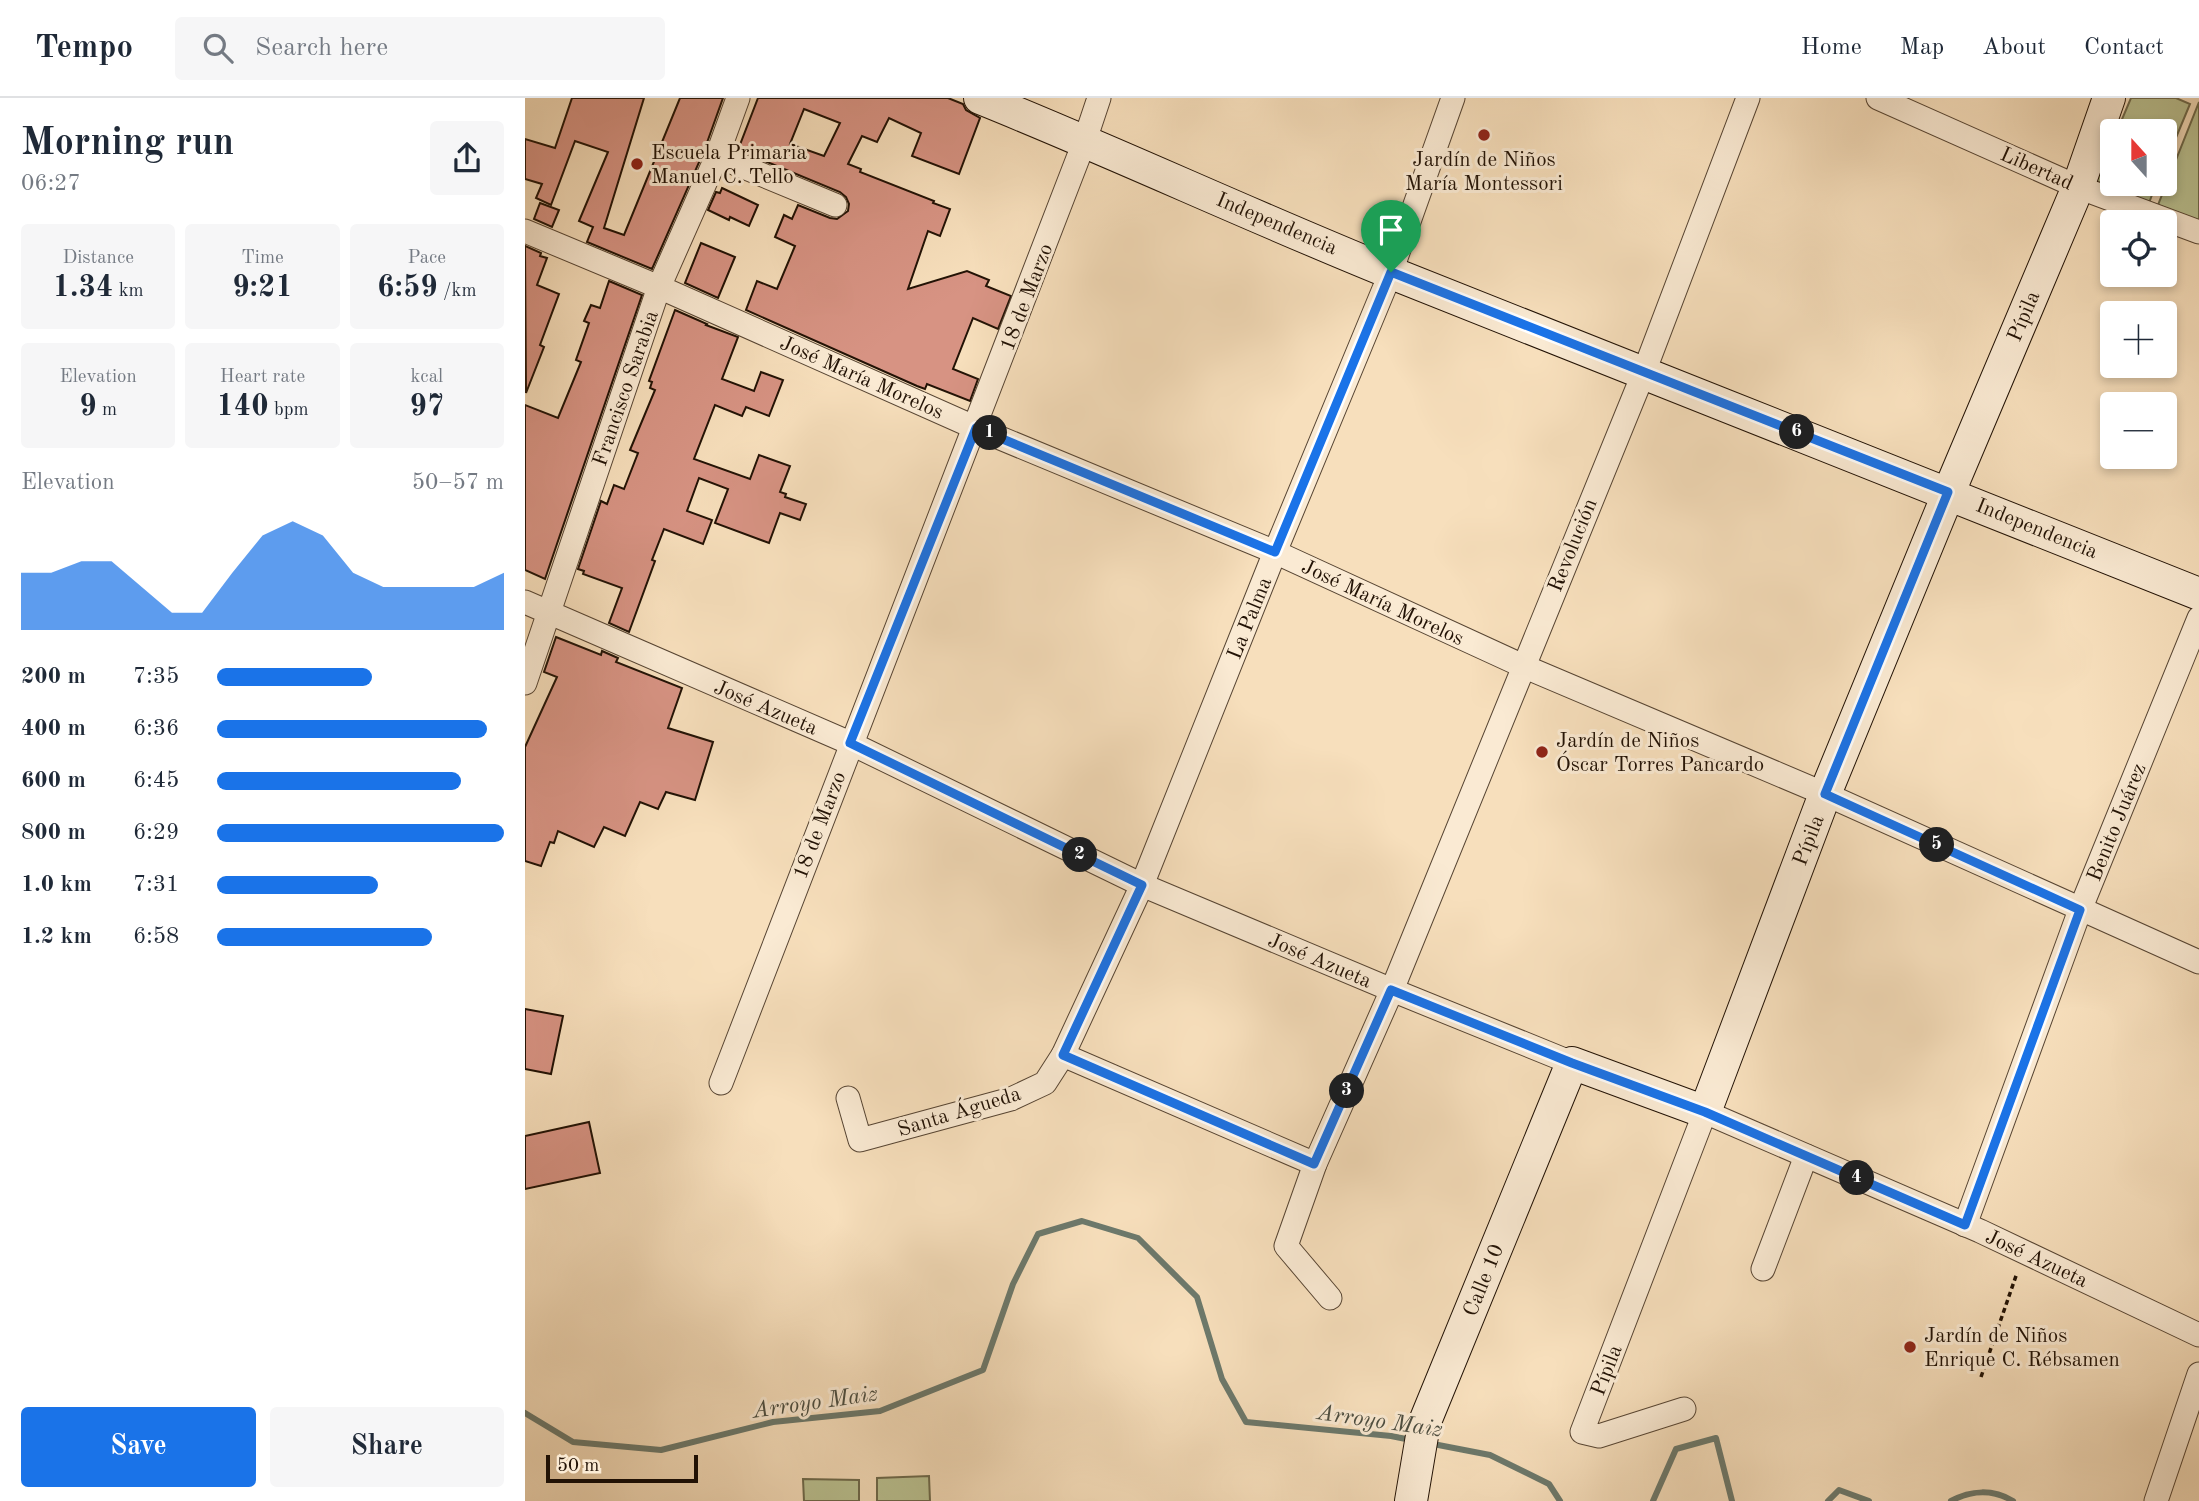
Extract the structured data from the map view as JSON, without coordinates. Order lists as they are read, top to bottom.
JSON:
{
  "streets": {
    "main road": [
      "Independencia",
      "Pípila",
      "José Azueta",
      "Calle 10"
    ],
    "street": [
      "Libertad",
      "18 de Marzo",
      "José María Morelos",
      "Francisco Sarabia",
      "Revolución",
      "La Palma",
      "Benito Juárez",
      "Santa Águeda"
    ]
  },
  "crossings": [
    ["Libertad", "Pípila"],
    ["Independencia", "18 de Marzo"],
    ["Independencia", "Pípila"],
    ["Independencia", "Revolución"],
    ["Independencia", "La Palma"],
    ["18 de Marzo", "José María Morelos"],
    ["18 de Marzo", "José Azueta"],
    ["Pípila", "José María Morelos"],
    ["Pípila", "José Azueta"],
    ["José María Morelos", "Francisco Sarabia"],
    ["José María Morelos", "Revolución"],
    ["José María Morelos", "La Palma"],
    ["José María Morelos", "Benito Juárez"],
    ["Francisco Sarabia", "José Azueta"],
    ["Revolución", "José Azueta"],
    ["La Palma", "José Azueta"],
    ["La Palma", "Santa Águeda"],
    ["José Azueta", "Benito Juárez"],
    ["José Azueta", "Calle 10"]
  ],
  "water": ["Arroyo Maiz"],
  "places": [
    "Jardín de Niños María Montessori",
    "Escuela Primaria Manuel C. Tello",
    "Jardín de Niños Óscar Torres Pancardo",
    "Jardín de Niños Enrique C. Rébsamen"
  ],
  "scale_bar": "50 m",
  "north": "top",
  "page": {
    "header": "Tempo",
    "search": "Search here",
    "nav": [
      "Home",
      "Map",
      "About",
      "Contact"
    ],
    "heading": ["Morning run", "06:27"],
    "map_buttons": ["+", "−"],
    "stats": [
      ["Distance", "1.34 km"],
      ["Time", "9:21"],
      ["Pace", "6:59 /km"],
      ["Elevation", "9 m"],
      ["Heart rate", "140 bpm"],
      ["kcal", "97"]
    ],
    "pins": [
      "6",
      "1",
      "5",
      "2",
      "3",
      "4"
    ],
    "chart": ["Elevation", "50–57 m"],
    "list": [
      {
        "name": "200 m",
        "note": "7:35"
      },
      {
        "name": "400 m",
        "note": "6:36"
      },
      {
        "name": "600 m",
        "note": "6:45"
      },
      {
        "name": "800 m",
        "note": "6:29"
      },
      {
        "name": "1.0 km",
        "note": "7:31"
      },
      {
        "name": "1.2 km",
        "note": "6:58"
      }
    ],
    "buttons": ["Save", "Share"],
    "scale": "50 m"
  }
}
